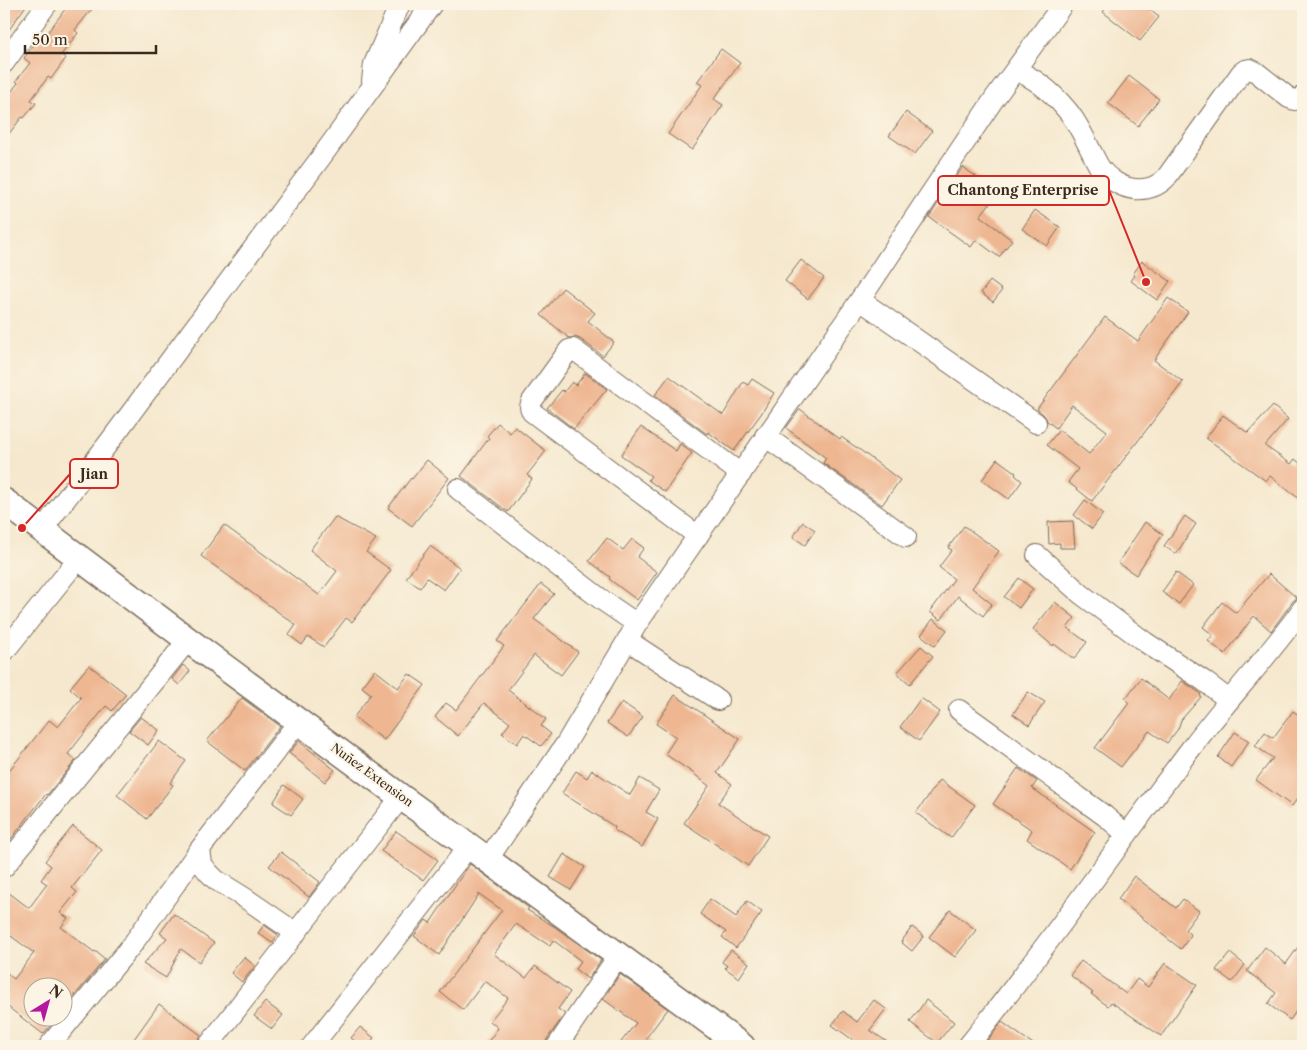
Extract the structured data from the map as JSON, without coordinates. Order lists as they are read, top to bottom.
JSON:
{
  "streets": {
    "street": ["Nuñez Extension"]
  },
  "places": ["Chantong Enterprise", "Jian"],
  "scale_bar": "50 m",
  "north": "top right"
}
